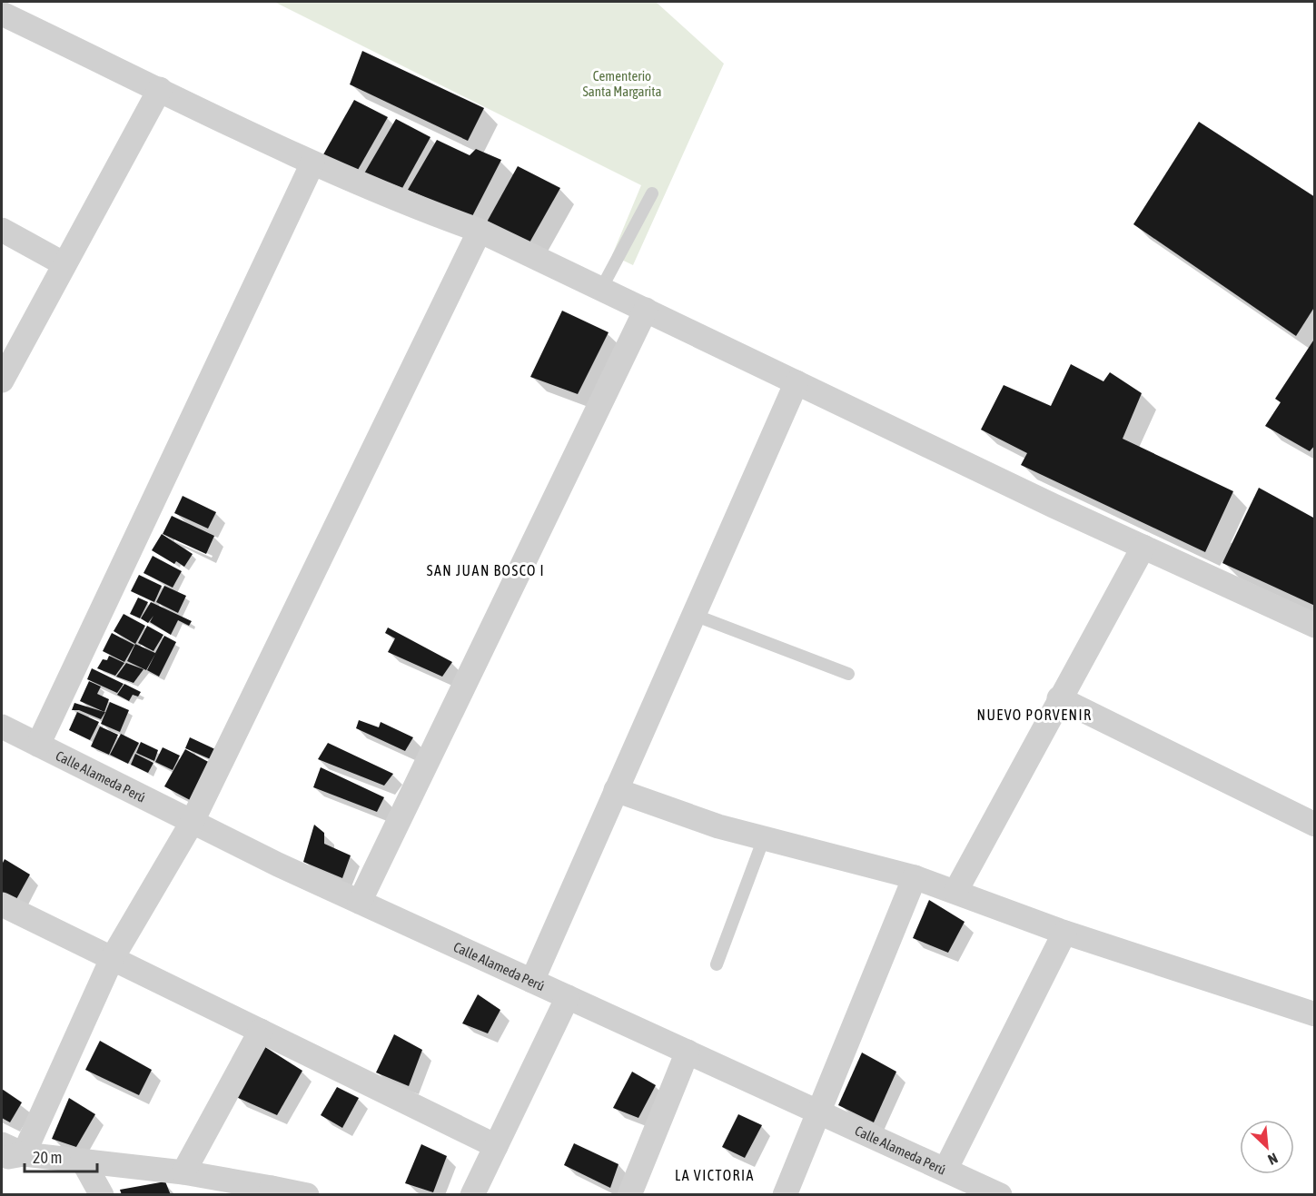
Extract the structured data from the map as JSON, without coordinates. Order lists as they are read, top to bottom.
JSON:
{
  "streets": {
    "street": ["Calle Alameda Perú"]
  },
  "districts": ["SAN JUAN BOSCO I", "NUEVO PORVENIR", "LA VICTORIA"],
  "parks": ["Cementerio Santa Margarita"],
  "scale_bar": "20 m",
  "north": "bottom right"
}
